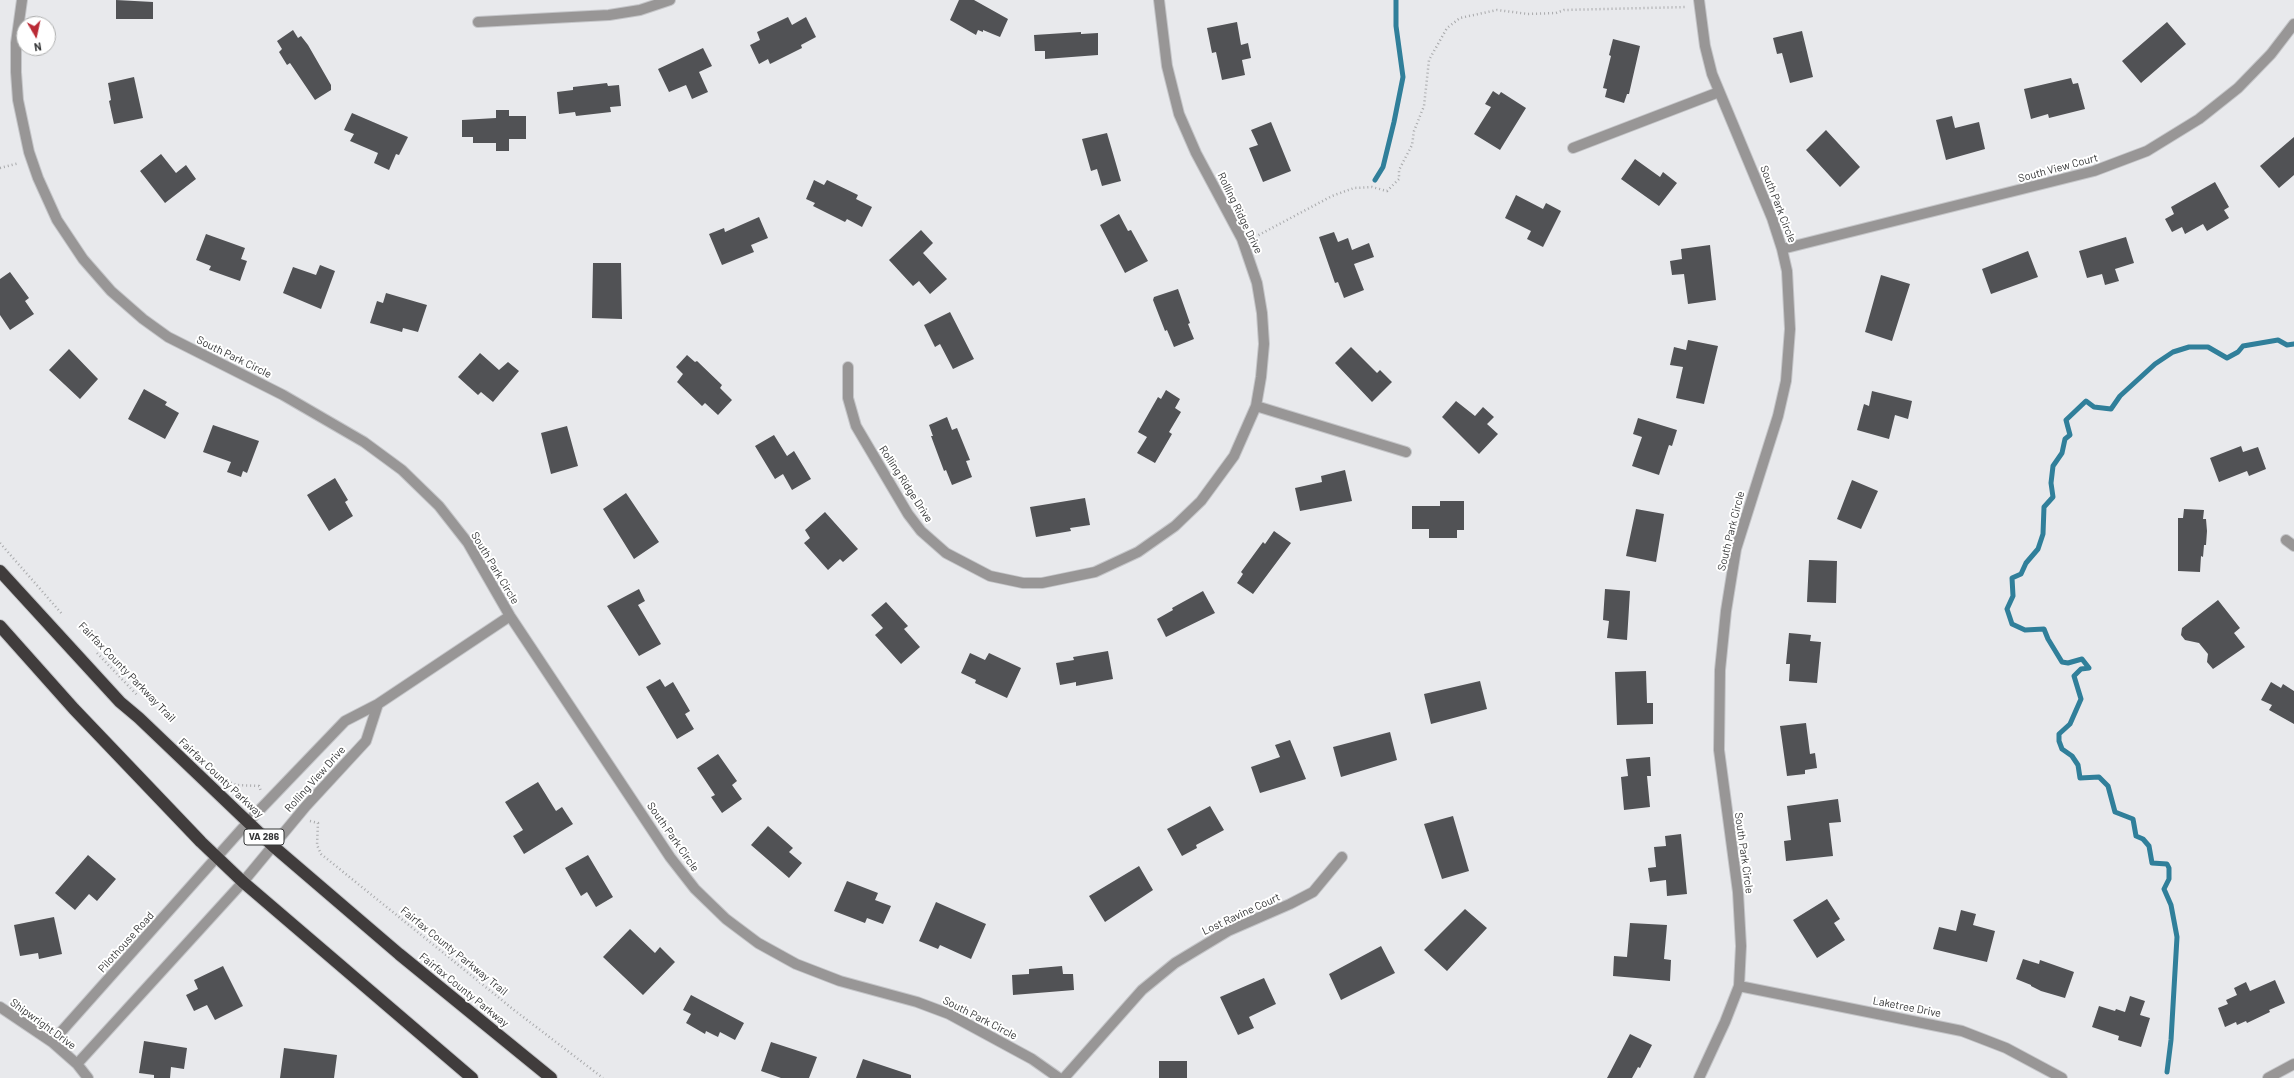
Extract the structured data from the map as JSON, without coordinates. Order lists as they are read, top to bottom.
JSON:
{
  "streets": {
    "highway": ["Fairfax County Parkway", "VA 286"],
    "street": [
      "South View Court",
      "South Park Circle",
      "Rolling Ridge Drive",
      "Rolling View Drive",
      "Lost Ravine Court",
      "Pilothouse Road",
      "Laketree Drive",
      "Shipwright Drive"
    ],
    "path": ["Fairfax County Parkway Trail"]
  },
  "crossings": [
    ["South View Court", "South Park Circle"],
    ["South Park Circle", "Rolling View Drive"],
    ["South Park Circle", "Laketree Drive"],
    ["Fairfax County Parkway", "Rolling View Drive"],
    ["Rolling View Drive", "Pilothouse Road"],
    ["Pilothouse Road", "Shipwright Drive"]
  ],
  "north": "bottom"
}
